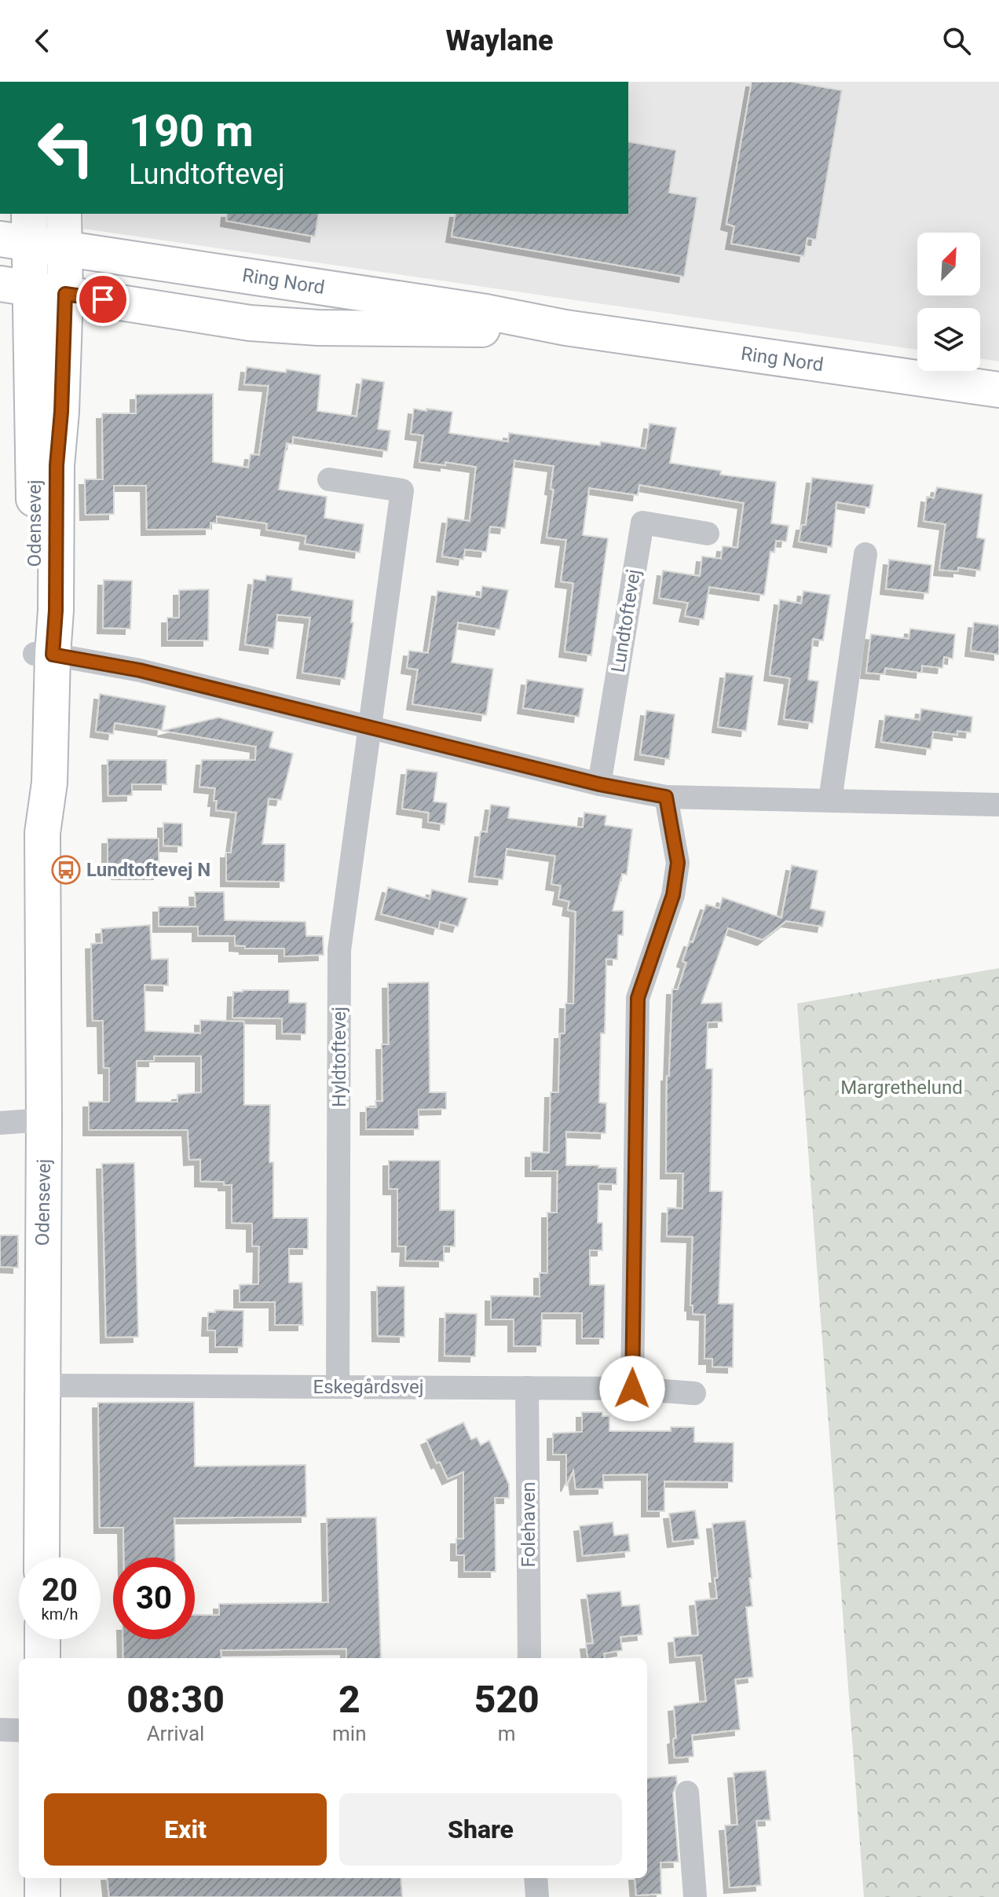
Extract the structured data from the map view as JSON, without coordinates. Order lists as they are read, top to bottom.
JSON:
{
  "streets": {
    "street": [
      "Ring Nord",
      "Odensevej",
      "Lundtoftevej",
      "Hyldtoftevej",
      "Eskegårdsvej",
      "Folehaven"
    ]
  },
  "crossings": [
    ["Ring Nord", "Odensevej"],
    ["Odensevej", "Eskegårdsvej"],
    ["Hyldtoftevej", "Eskegårdsvej"],
    ["Eskegårdsvej", "Folehaven"]
  ],
  "parks": ["Margrethelund"],
  "places": {
    "bus stop": ["Lundtoftevej N"]
  },
  "north": "top right",
  "page": {
    "header": "Waylane",
    "turn": ["190 m", "Lundtoftevej"],
    "speed": "20 km/h",
    "limit": "30",
    "eta": [
      "08:30",
      "Arrival",
      "2",
      "min",
      "520",
      "m"
    ],
    "buttons": ["Exit", "Share"]
  }
}
